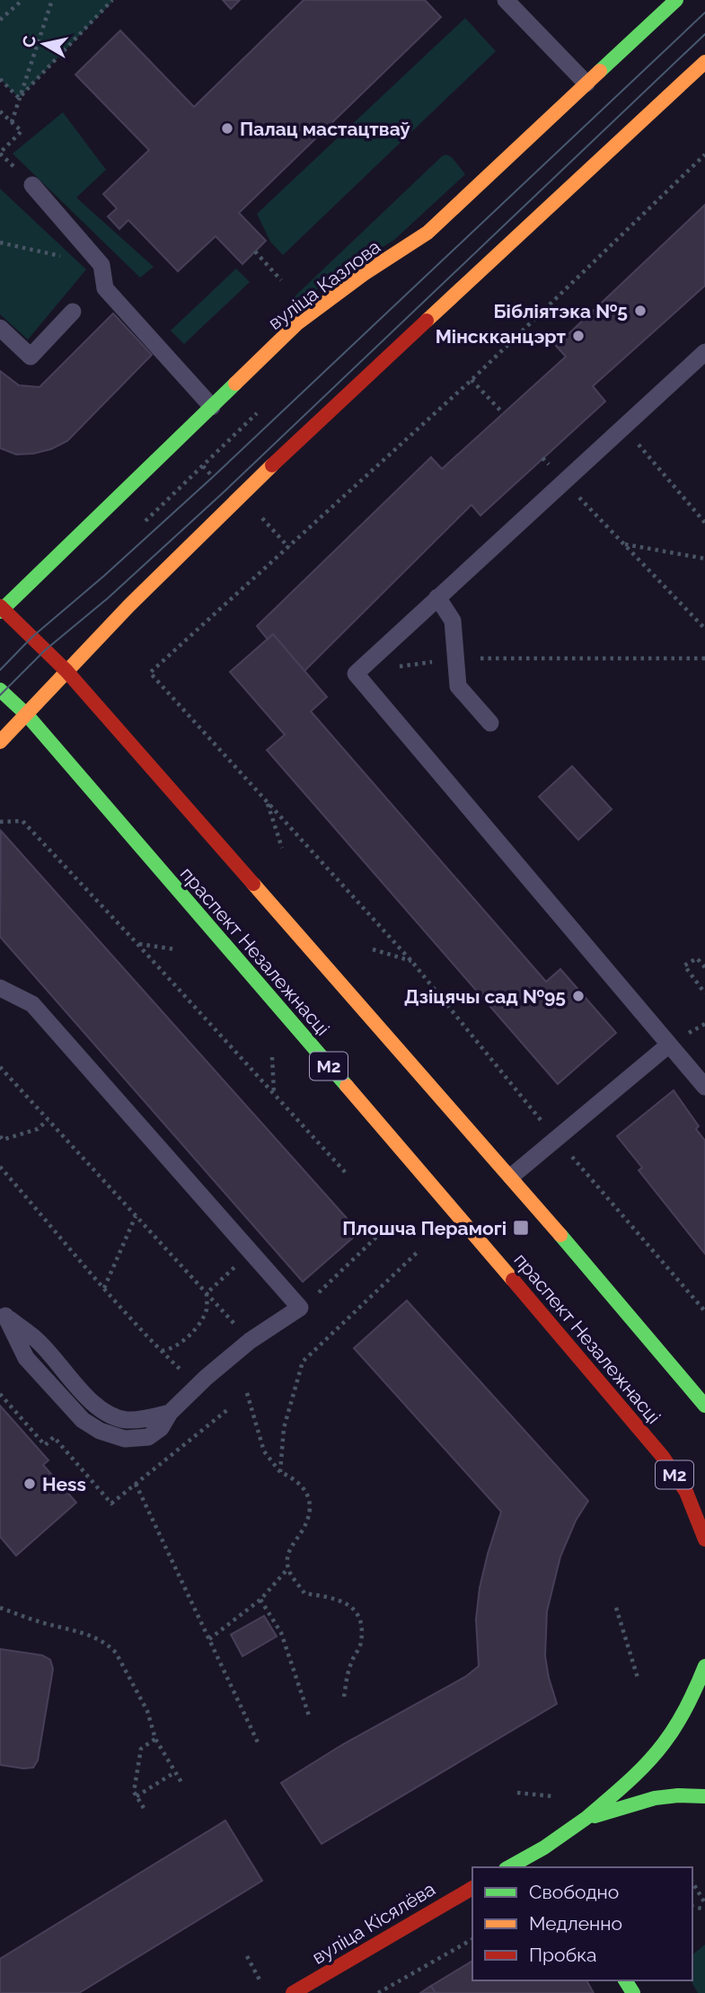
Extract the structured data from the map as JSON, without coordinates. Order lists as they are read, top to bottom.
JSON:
{
  "streets": {
    "main road": [
      "вуліца Казлова",
      "праспект Незалежнасці",
      "М2",
      "вуліца Кісялёва"
    ]
  },
  "places": {
    "other": [
      "Палац мастацтваў",
      "Бібліятэка №5",
      "Мінскканцэрт",
      "Дзіцячы сад №95",
      "Hess"
    ],
    "transit": ["Плошча Перамогі"]
  },
  "legend": ["Свободно", "Медленно", "Пробка"],
  "north": "left"
}
